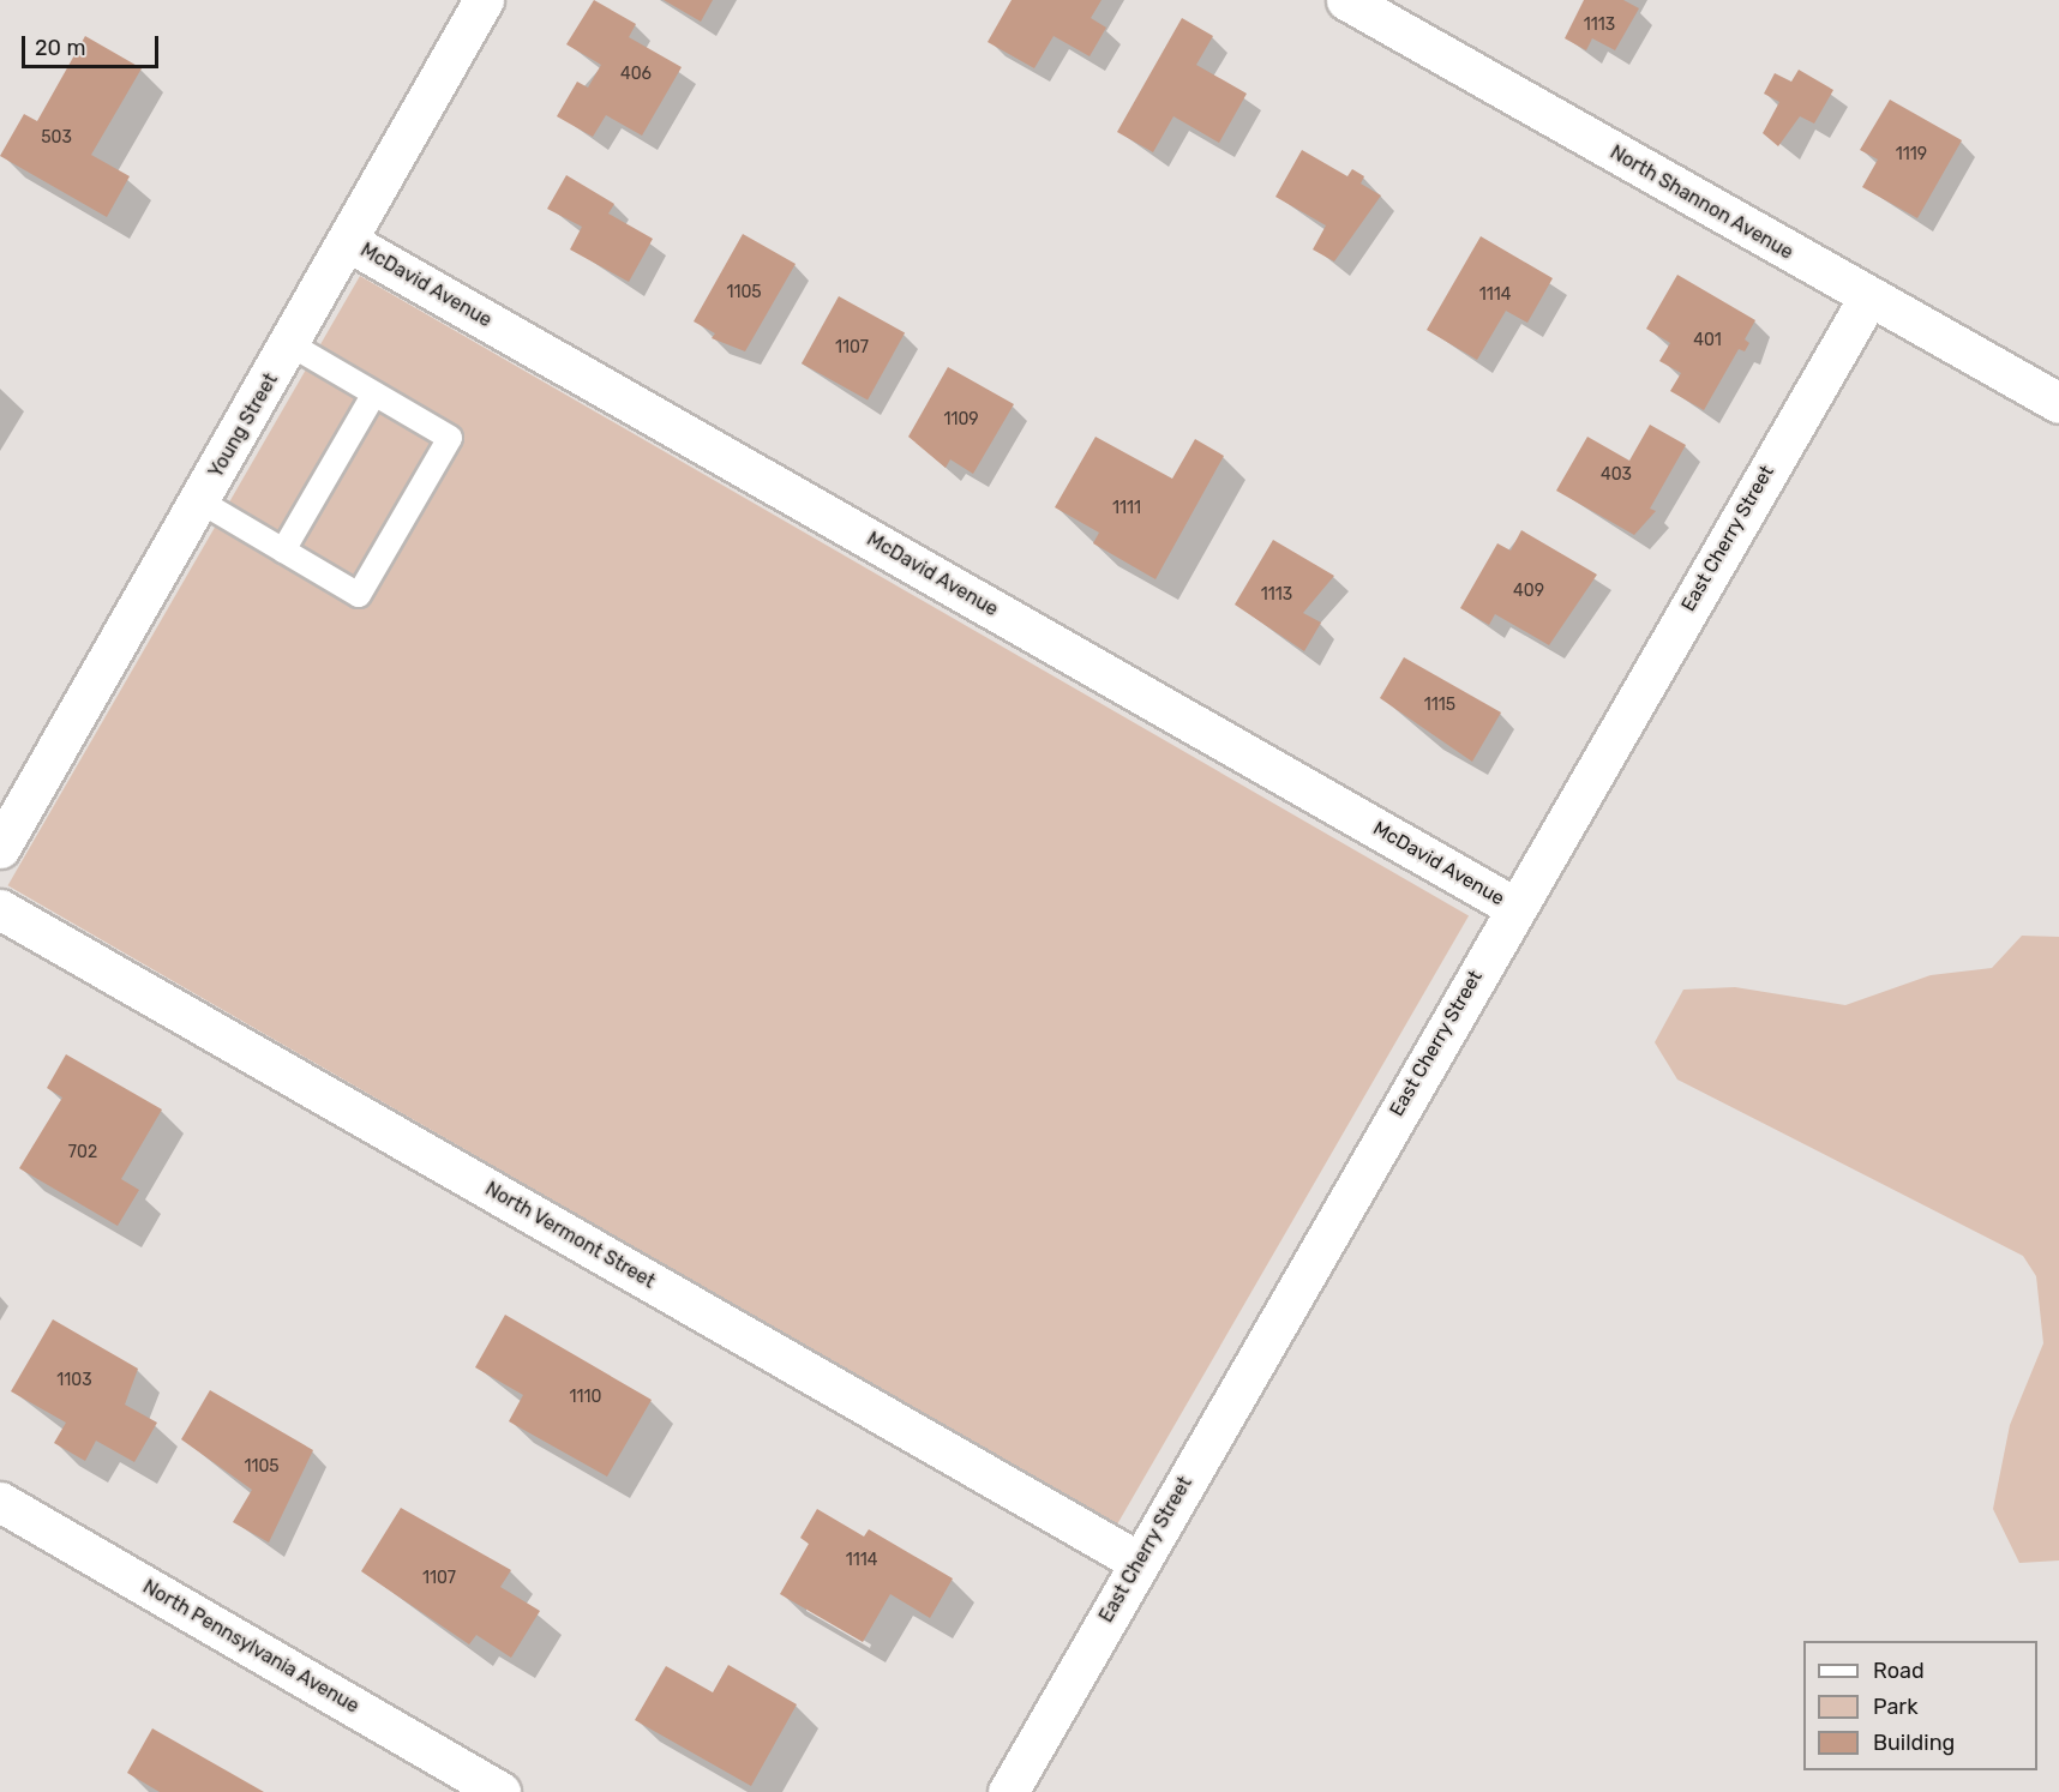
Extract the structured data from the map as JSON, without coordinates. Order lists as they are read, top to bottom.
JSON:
{
  "streets": {
    "street": [
      "North Shannon Avenue",
      "McDavid Avenue",
      "Young Street",
      "East Cherry Street",
      "North Vermont Street",
      "North Pennsylvania Avenue"
    ]
  },
  "crossings": [
    ["North Shannon Avenue", "East Cherry Street"],
    ["McDavid Avenue", "Young Street"],
    ["McDavid Avenue", "East Cherry Street"],
    ["East Cherry Street", "North Vermont Street"]
  ],
  "house_numbers": [
    "1113",
    "406",
    "503",
    "1119",
    "1105",
    "1114",
    "401",
    "1107",
    "1109",
    "403",
    "1111",
    "409",
    "1113",
    "1115",
    "702",
    "1103",
    "1110",
    "1105",
    "1114",
    "1107"
  ],
  "legend": ["Road", "Park", "Building"],
  "scale_bar": "20 m"
}
